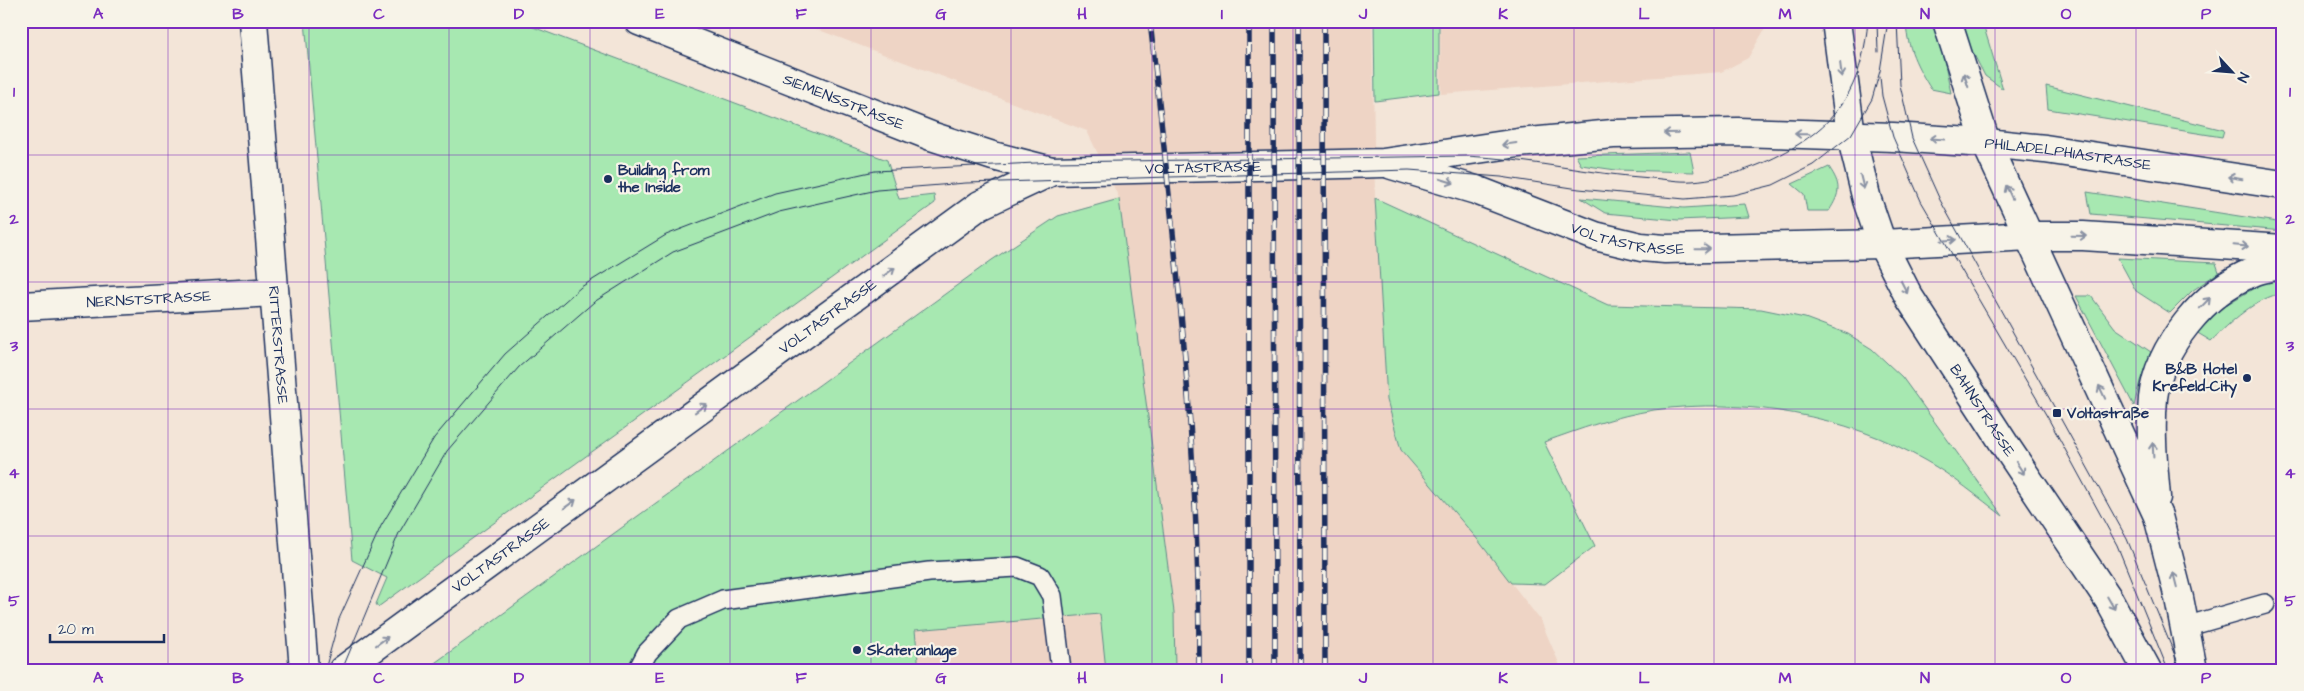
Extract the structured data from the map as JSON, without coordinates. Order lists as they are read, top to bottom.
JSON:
{
  "streets": {
    "main road": [
      "SIEMENSSTRASSE",
      "PHILADELPHIASTRASSE",
      "VOLTASTRASSE",
      "NERNSTSTRASSE",
      "RITTERSTRASSE",
      "BAHNSTRASSE"
    ]
  },
  "crossings": [
    ["SIEMENSSTRASSE", "VOLTASTRASSE"],
    ["PHILADELPHIASTRASSE", "VOLTASTRASSE"],
    ["PHILADELPHIASTRASSE", "BAHNSTRASSE"],
    ["VOLTASTRASSE", "BAHNSTRASSE"],
    ["NERNSTSTRASSE", "RITTERSTRASSE"]
  ],
  "places": {
    "other": ["Building from the Inside", "B&B Hotel Krefeld-City", "Skateranlage"],
    "transit": ["Voltastraße"]
  },
  "scale_bar": "20 m",
  "north": "bottom right",
  "grid": {
    "columns": [
      "A",
      "B",
      "C",
      "D",
      "E",
      "F",
      "G",
      "H",
      "I",
      "J",
      "K",
      "L",
      "M",
      "N",
      "O",
      "P"
    ],
    "rows": [
      "1",
      "2",
      "3",
      "4",
      "5"
    ]
  }
}
